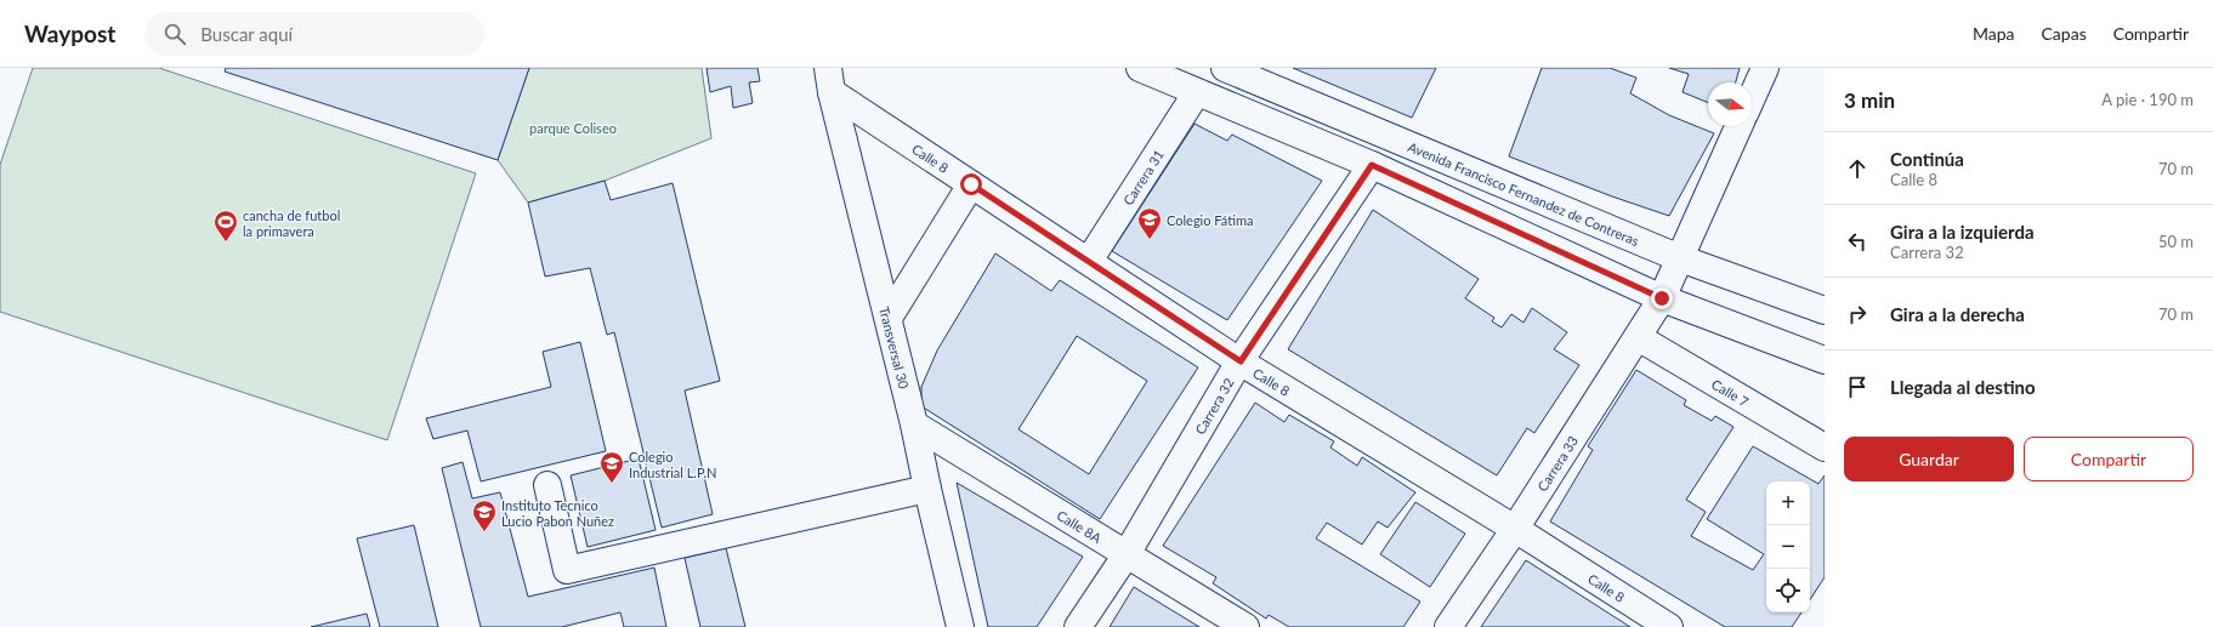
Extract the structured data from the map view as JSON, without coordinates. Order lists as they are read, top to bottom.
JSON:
{
  "streets": {
    "street": [
      "Calle 8",
      "Carrera 31",
      "Avenida Francisco Fernandez de Contreras",
      "Transversal 30",
      "Calle 7",
      "Carrera 32",
      "Carrera 33",
      "Calle 8A"
    ]
  },
  "crossings": [
    ["Calle 8", "Carrera 31"],
    ["Calle 8", "Transversal 30"],
    ["Calle 8", "Carrera 32"],
    ["Calle 8", "Carrera 33"],
    ["Avenida Francisco Fernandez de Contreras", "Carrera 33"],
    ["Transversal 30", "Calle 8A"],
    ["Calle 7", "Carrera 33"],
    ["Carrera 32", "Calle 8A"]
  ],
  "parks": ["parque Coliseo"],
  "places": {
    "school or university": ["Colegio Fátima", "Colegio Industrial L.P.N", "Instituto Tecnico Lucio Pabon Nuñez"],
    "sports": ["cancha de futbol la primavera"]
  },
  "north": "right",
  "page": {
    "header": "Waypost",
    "search": "Buscar aquí",
    "nav": ["Mapa", "Capas", "Compartir"],
    "heading": ["3 min", "A pie · 190 m"],
    "list": [
      ["Continúa", "Calle 8", "70 m"],
      ["Gira a la izquierda", "Carrera 32", "50 m"],
      ["Gira a la derecha", "70 m"],
      "Llegada al destino"
    ],
    "buttons": ["Guardar", "Compartir"],
    "map_buttons": ["+", "−"]
  }
}
